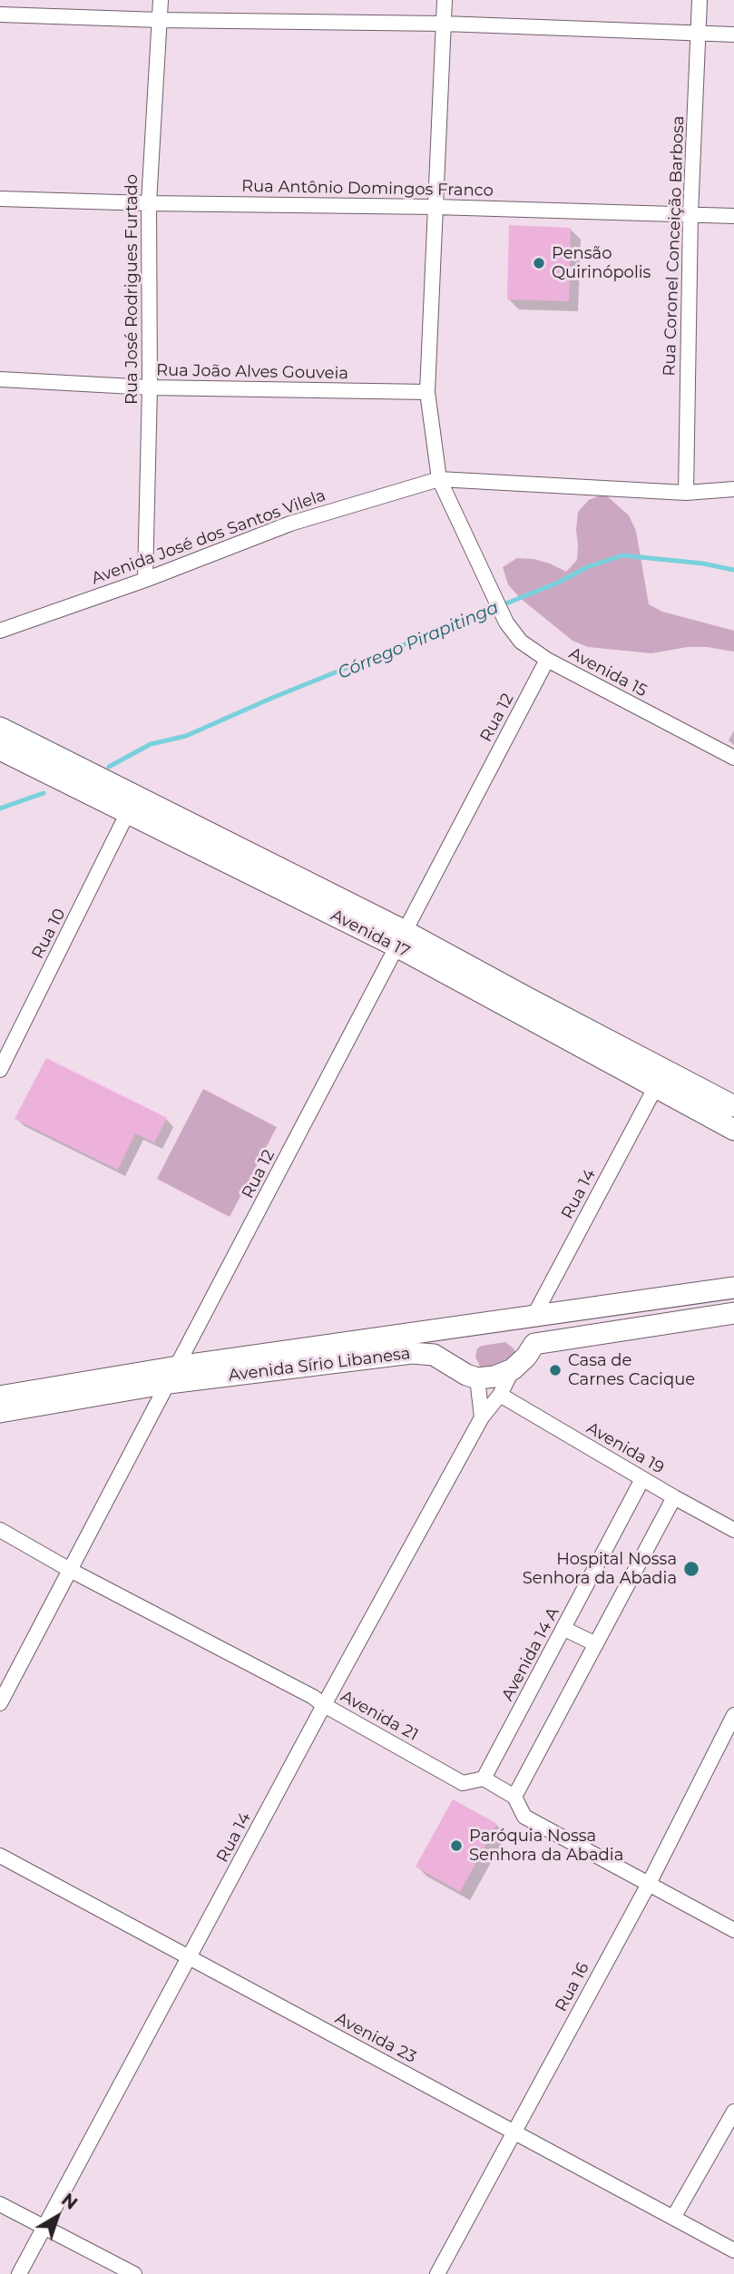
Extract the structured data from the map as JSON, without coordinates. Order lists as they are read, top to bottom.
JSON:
{
  "streets": {
    "street": [
      "Rua Antônio Domingos Franco",
      "Rua Coronel Conceição Barbosa",
      "Rua José Rodrigues Furtado",
      "Rua João Alves Gouveia",
      "Avenida José dos Santos Vilela",
      "Avenida 15",
      "Rua 12",
      "Rua 10",
      "Avenida 17",
      "Rua 14",
      "Avenida Sírio Libanesa",
      "Avenida 19",
      "Avenida 14 A",
      "Avenida 21",
      "Rua 16",
      "Avenida 23"
    ]
  },
  "crossings": [
    ["Rua Antônio Domingos Franco", "Rua Coronel Conceição Barbosa"],
    ["Rua Antônio Domingos Franco", "Rua José Rodrigues Furtado"],
    ["Rua Antônio Domingos Franco", "Avenida 15"],
    ["Rua Coronel Conceição Barbosa", "Avenida José dos Santos Vilela"],
    ["Rua José Rodrigues Furtado", "Rua João Alves Gouveia"],
    ["Rua José Rodrigues Furtado", "Avenida José dos Santos Vilela"],
    ["Rua João Alves Gouveia", "Avenida 15"],
    ["Avenida José dos Santos Vilela", "Avenida 15"],
    ["Avenida 15", "Rua 12"],
    ["Rua 12", "Avenida 17"],
    ["Rua 12", "Avenida Sírio Libanesa"],
    ["Rua 12", "Avenida 21"],
    ["Rua 10", "Avenida 17"],
    ["Avenida 17", "Rua 14"],
    ["Rua 14", "Avenida Sírio Libanesa"],
    ["Rua 14", "Avenida 19"],
    ["Rua 14", "Avenida 21"],
    ["Rua 14", "Avenida 23"],
    ["Avenida 19", "Avenida 14 A"],
    ["Avenida 14 A", "Avenida 21"],
    ["Avenida 21", "Rua 16"],
    ["Rua 16", "Avenida 23"]
  ],
  "water": ["Córrego Pirapitinga"],
  "places": [
    "Pensão Quirinópolis",
    "Casa de Carnes Cacique",
    "Hospital Nossa Senhora da Abadia",
    "Paróquia Nossa Senhora da Abadia"
  ],
  "north": "top right"
}
